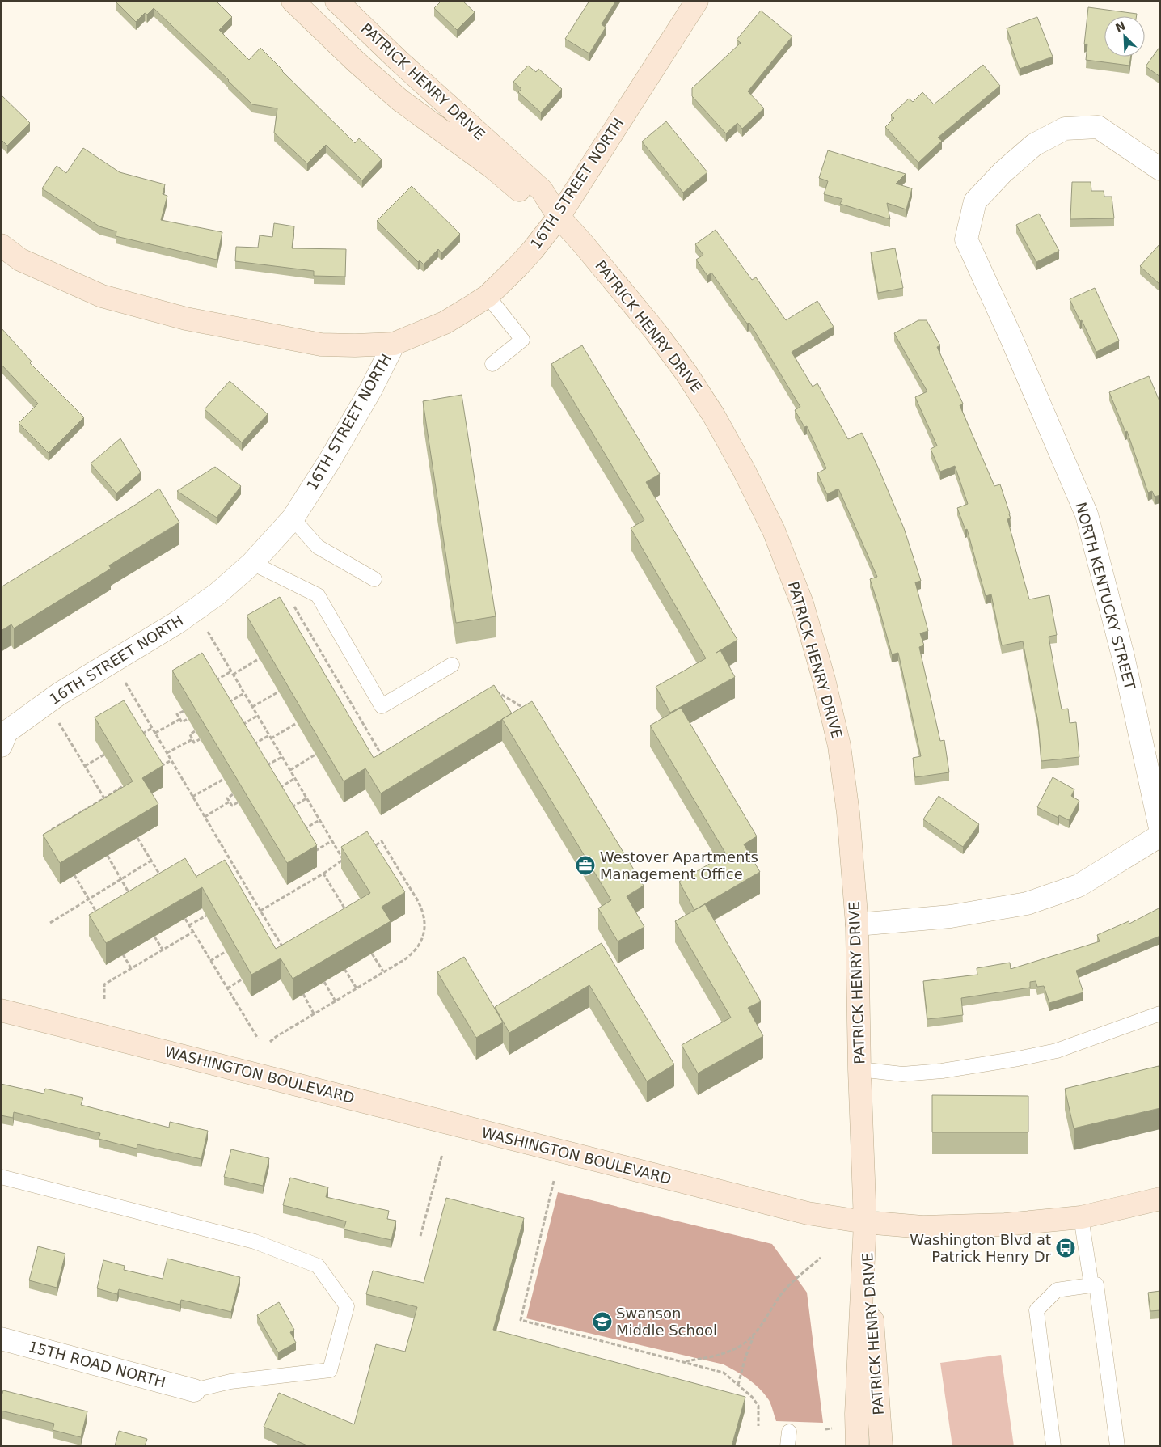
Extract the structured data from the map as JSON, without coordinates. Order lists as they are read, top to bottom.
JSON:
{
  "streets": {
    "street": [
      "PATRICK HENRY DRIVE",
      "16TH STREET NORTH",
      "NORTH KENTUCKY STREET",
      "WASHINGTON BOULEVARD",
      "15TH ROAD NORTH"
    ]
  },
  "crossings": [
    ["PATRICK HENRY DRIVE", "16TH STREET NORTH"],
    ["PATRICK HENRY DRIVE", "WASHINGTON BOULEVARD"]
  ],
  "places": {
    "office": ["Westover Apartments Management Office"],
    "bus stop": ["Washington Blvd at Patrick Henry Dr"],
    "school or university": ["Swanson Middle School"]
  },
  "north": "top left"
}
